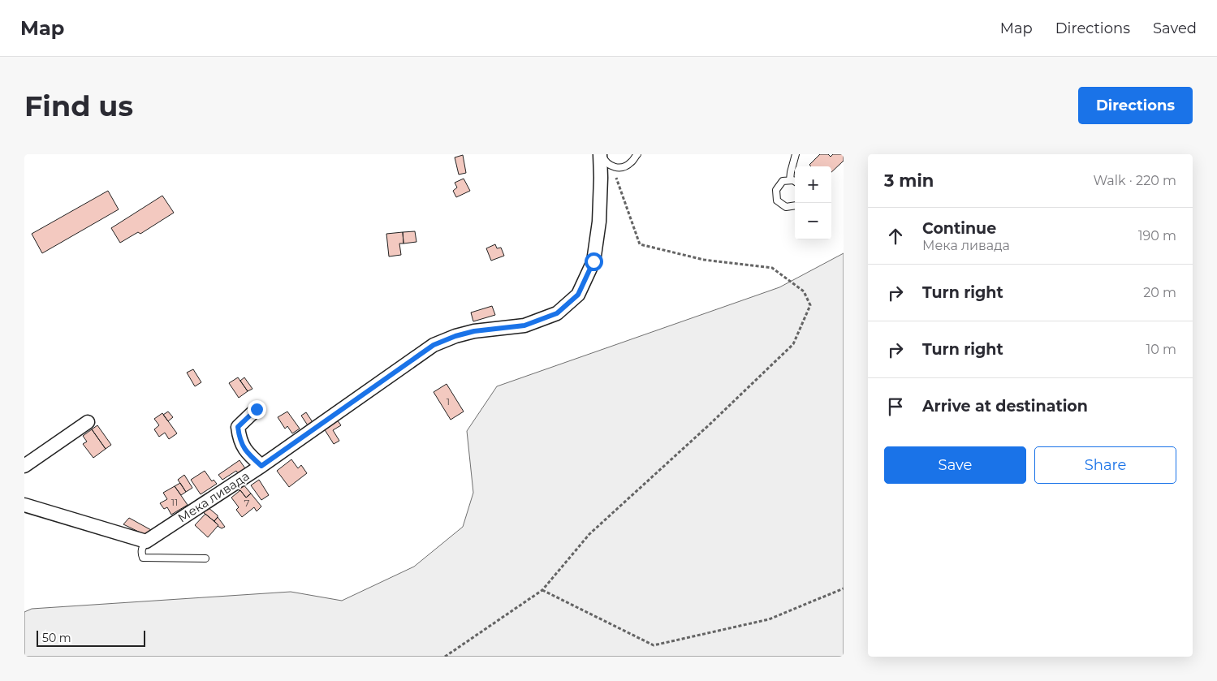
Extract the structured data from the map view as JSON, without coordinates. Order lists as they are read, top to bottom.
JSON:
{
  "streets": {
    "street": ["Мека ливада"]
  },
  "house_numbers": ["1", "11", "7"],
  "scale_bar": "50 m",
  "page": {
    "header": "Map",
    "nav": ["Map", "Directions", "Saved"],
    "buttons": [
      "Directions",
      ["Save", "Share"]
    ],
    "title": "Find us",
    "heading": ["3 min", "Walk · 220 m"],
    "map_buttons": ["+", "−"],
    "list": [
      ["Continue", "Мека ливада", "190 m"],
      ["Turn right", "20 m"],
      ["Turn right", "10 m"],
      "Arrive at destination"
    ],
    "scale": "50 m"
  }
}
